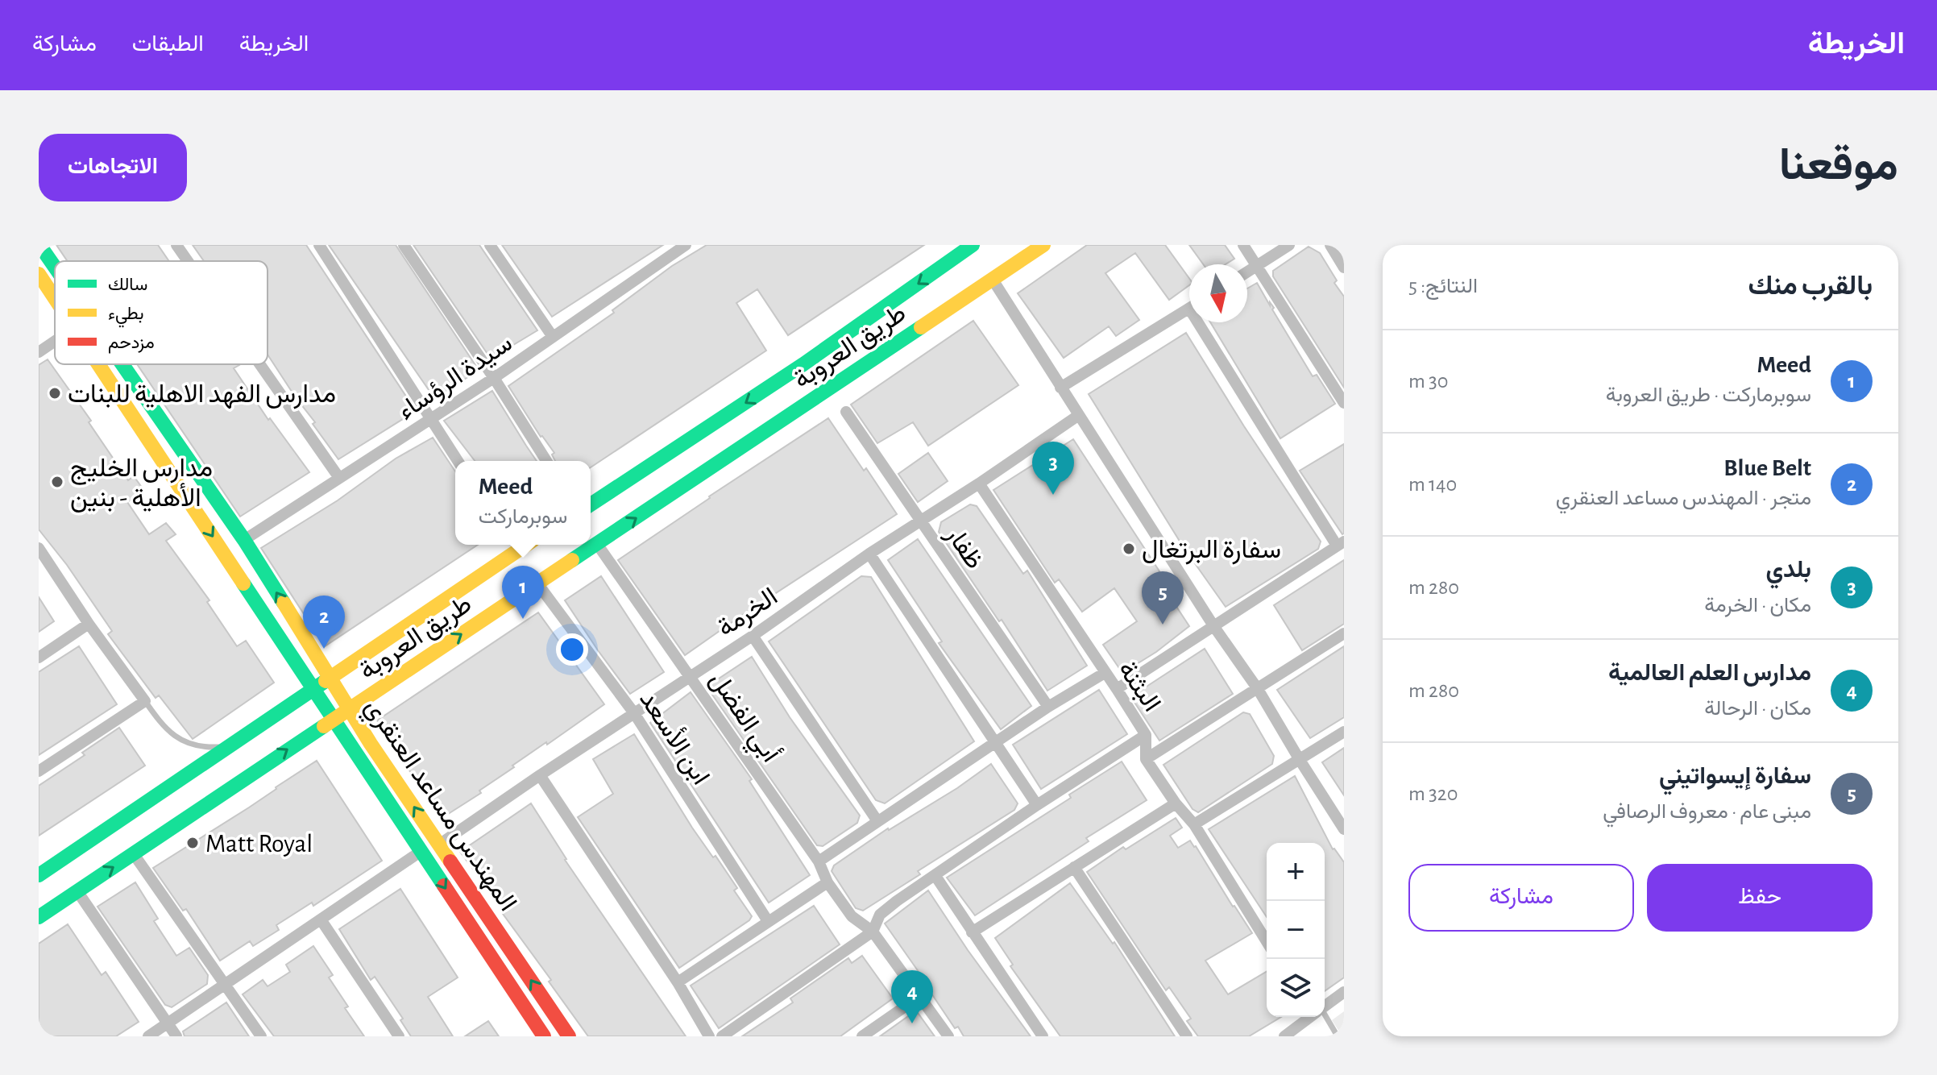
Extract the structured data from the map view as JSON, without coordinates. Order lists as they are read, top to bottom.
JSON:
{
  "streets": {
    "main road": ["طريق العروبة", "المهندس مساعد العنقري"],
    "street": [
      "سيدة الرؤساء",
      "ظفار",
      "الخرمة",
      "البثنة",
      "أبي الفضل",
      "ابن الأسعد"
    ]
  },
  "crossings": [
    ["طريق العروبة", "أبي الفضل"],
    ["طريق العروبة", "ابن الأسعد"],
    ["طريق العروبة", "المهندس مساعد العنقري"],
    ["سيدة الرؤساء", "المهندس مساعد العنقري"],
    ["ظفار", "الخرمة"],
    ["الخرمة", "البثنة"],
    ["الخرمة", "أبي الفضل"],
    ["الخرمة", "ابن الأسعد"],
    ["الخرمة", "المهندس مساعد العنقري"]
  ],
  "places": [
    "مدارس الفهد الاهلية للبنات",
    "مدارس الخليج الأهلية - بنين",
    "سفارة البرتغال",
    "Matt Royal"
  ],
  "legend": ["سالك", "بطيء", "مزدحم"],
  "north": "bottom",
  "page": {
    "header": "الخريطة",
    "nav": ["الخريطة", "الطبقات", "مشاركة"],
    "title": "موقعنا",
    "buttons": [
      "الاتجاهات",
      ["حفظ", "مشاركة"]
    ],
    "heading": ["بالقرب منك", "النتائج: 5"],
    "list": [
      {
        "mark": "1",
        "name": "Meed",
        "note": "سوبرماركت · طريق العروبة",
        "value": "30 m"
      },
      {
        "mark": "2",
        "name": "Blue Belt",
        "note": "متجر · المهندس مساعد العنقري",
        "value": "140 m"
      },
      {
        "mark": "3",
        "name": "بلدي",
        "note": "مكان · الخرمة",
        "value": "280 m"
      },
      {
        "mark": "4",
        "name": "مدارس العلم العالمية",
        "note": "مكان · الرحالة",
        "value": "280 m"
      },
      {
        "mark": "5",
        "name": "سفارة إيسواتيني",
        "note": "مبنى عام · معروف الرصافي",
        "value": "320 m"
      }
    ],
    "pins": [
      "3",
      "1",
      "5",
      "2",
      "4"
    ],
    "popup": ["Meed", "سوبرماركت"],
    "map_buttons": ["+", "−"]
  }
}
